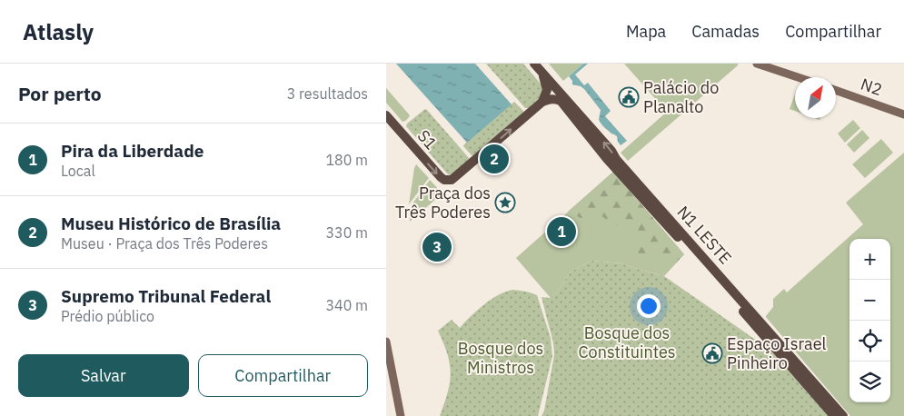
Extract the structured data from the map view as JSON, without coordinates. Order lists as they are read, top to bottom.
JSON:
{
  "streets": {
    "highway": ["S1", "N1 LESTE"],
    "main road": ["N2"]
  },
  "crossings": [
    ["S1", "N1 LESTE"]
  ],
  "parks": ["Bosque dos Constituintes", "Bosque dos Ministros"],
  "places": {
    "public building": ["Palácio do Planalto", "Espaço Israel Pinheiro"],
    "place": ["Praça dos Três Poderes"]
  },
  "north": "top right",
  "page": {
    "header": "Atlasly",
    "nav": ["Mapa", "Camadas", "Compartilhar"],
    "heading": ["Por perto", "3 resultados"],
    "list": [
      {
        "mark": "1",
        "name": "Pira da Liberdade",
        "note": "Local",
        "value": "180 m"
      },
      {
        "mark": "2",
        "name": "Museu Histórico de Brasília",
        "note": "Museu · Praça dos Três Poderes",
        "value": "330 m"
      },
      {
        "mark": "3",
        "name": "Supremo Tribunal Federal",
        "note": "Prédio público",
        "value": "340 m"
      }
    ],
    "pins": ["2", "1", "3"],
    "map_buttons": ["+", "−"],
    "buttons": ["Salvar", "Compartilhar"]
  }
}
